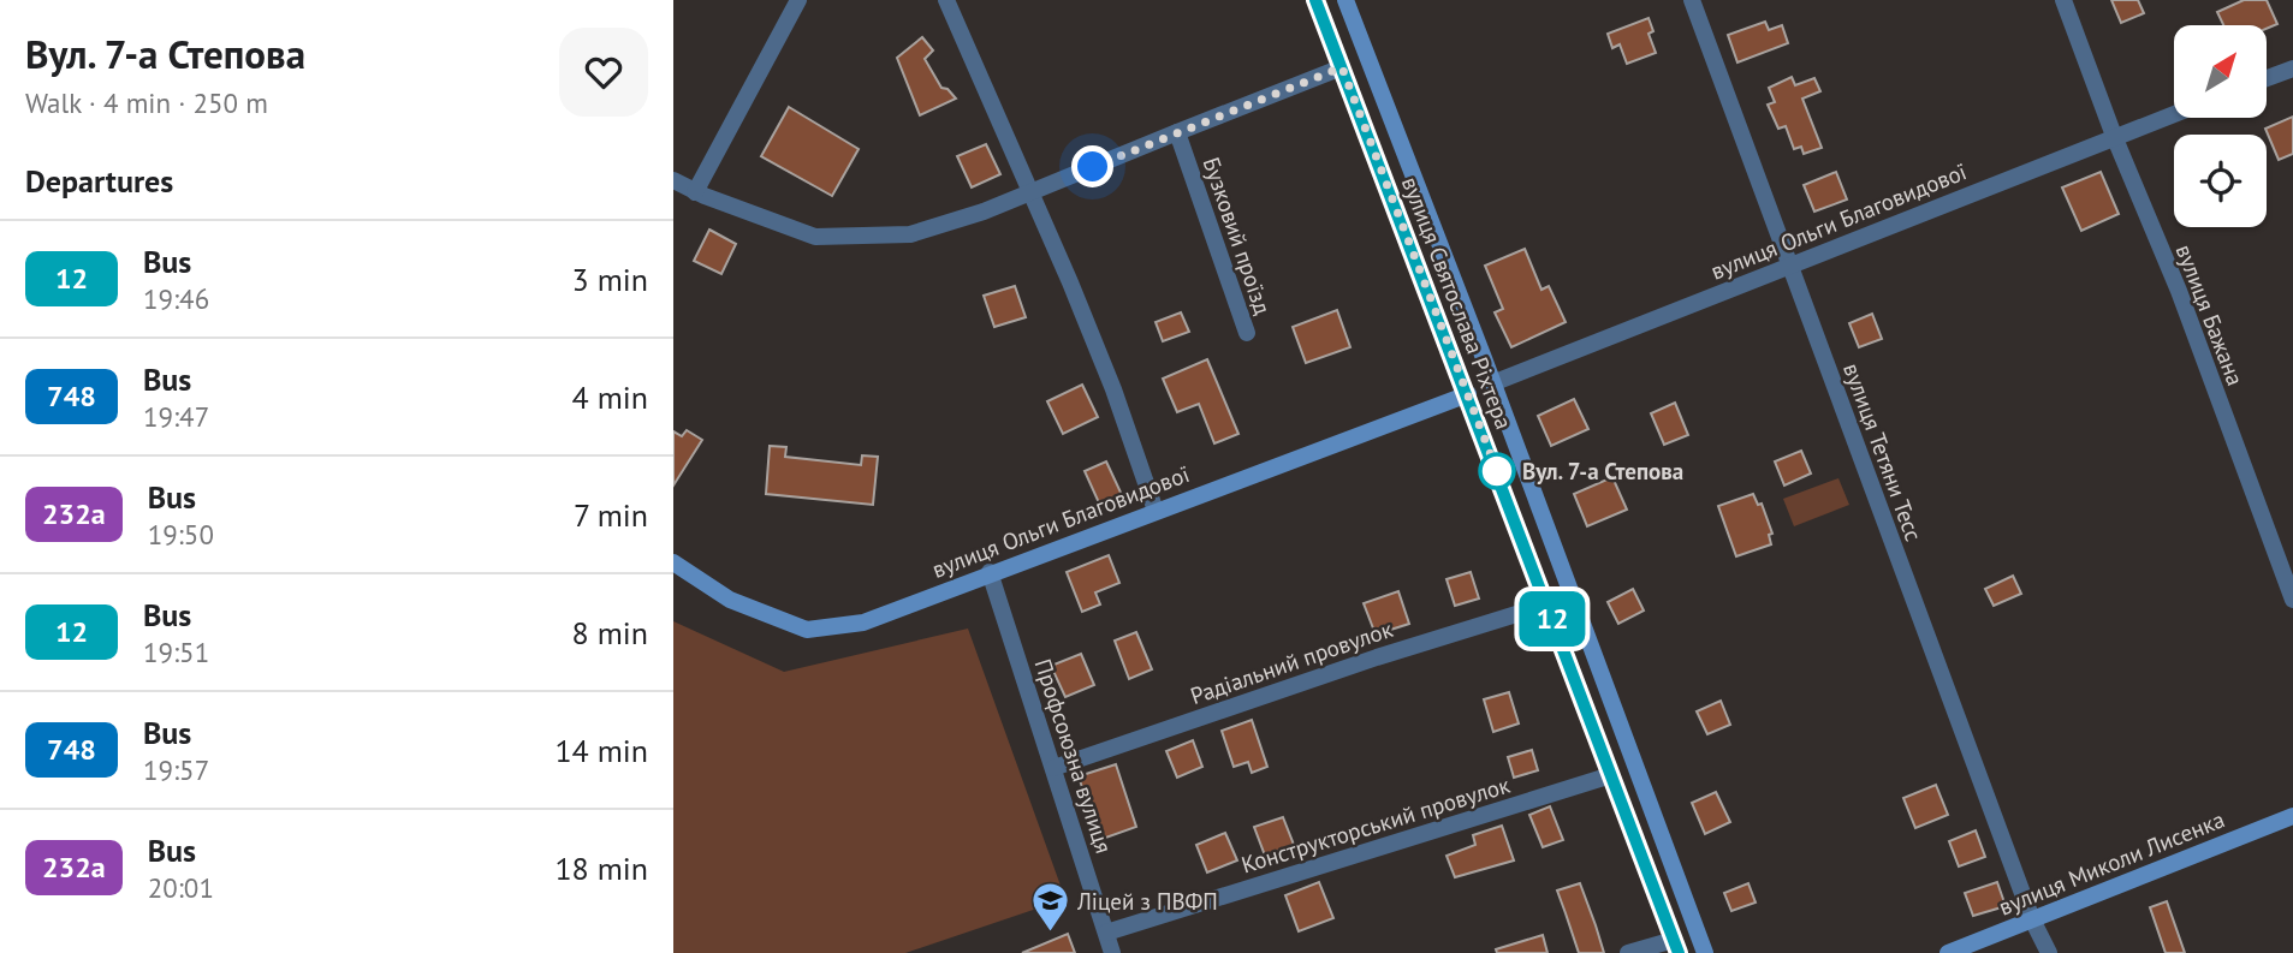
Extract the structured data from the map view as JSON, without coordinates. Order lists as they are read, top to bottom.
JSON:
{
  "streets": {
    "main road": ["вулиця Ольги Благовидової", "вулиця Святослава Ріхтера", "вулиця Миколи Лисенка"],
    "street": [
      "Бузковий проїзд",
      "вулиця Бажана",
      "вулиця Тетяни Тесс",
      "Радіальний провулок",
      "Профсоюзна вулиця",
      "Конструкторський провулок"
    ]
  },
  "crossings": [
    ["вулиця Ольги Благовидової", "вулиця Святослава Ріхтера"],
    ["вулиця Ольги Благовидової", "вулиця Бажана"],
    ["вулиця Ольги Благовидової", "вулиця Тетяни Тесс"],
    ["вулиця Ольги Благовидової", "Профсоюзна вулиця"],
    ["вулиця Святослава Ріхтера", "Радіальний провулок"],
    ["вулиця Святослава Ріхтера", "Конструкторський провулок"],
    ["вулиця Тетяни Тесс", "вулиця Миколи Лисенка"],
    ["Радіальний провулок", "Профсоюзна вулиця"],
    ["Профсоюзна вулиця", "Конструкторський провулок"]
  ],
  "places": {
    "other": ["Вул. 7-а Степова"],
    "school or university": ["Ліцей з ПВФП"]
  },
  "lines": ["bus line 12"],
  "north": "top right",
  "page": {
    "heading": [
      ["Вул. 7-а Степова", "Walk · 4 min · 250 m"],
      "Departures"
    ],
    "on_map": "12",
    "list": [
      {
        "mark": "12",
        "name": "Bus",
        "note": "19:46",
        "value": "3 min"
      },
      {
        "mark": "748",
        "name": "Bus",
        "note": "19:47",
        "value": "4 min"
      },
      {
        "mark": "232а",
        "name": "Bus",
        "note": "19:50",
        "value": "7 min"
      },
      {
        "mark": "12",
        "name": "Bus",
        "note": "19:51",
        "value": "8 min"
      },
      {
        "mark": "748",
        "name": "Bus",
        "note": "19:57",
        "value": "14 min"
      },
      {
        "mark": "232а",
        "name": "Bus",
        "note": "20:01",
        "value": "18 min"
      }
    ]
  }
}
